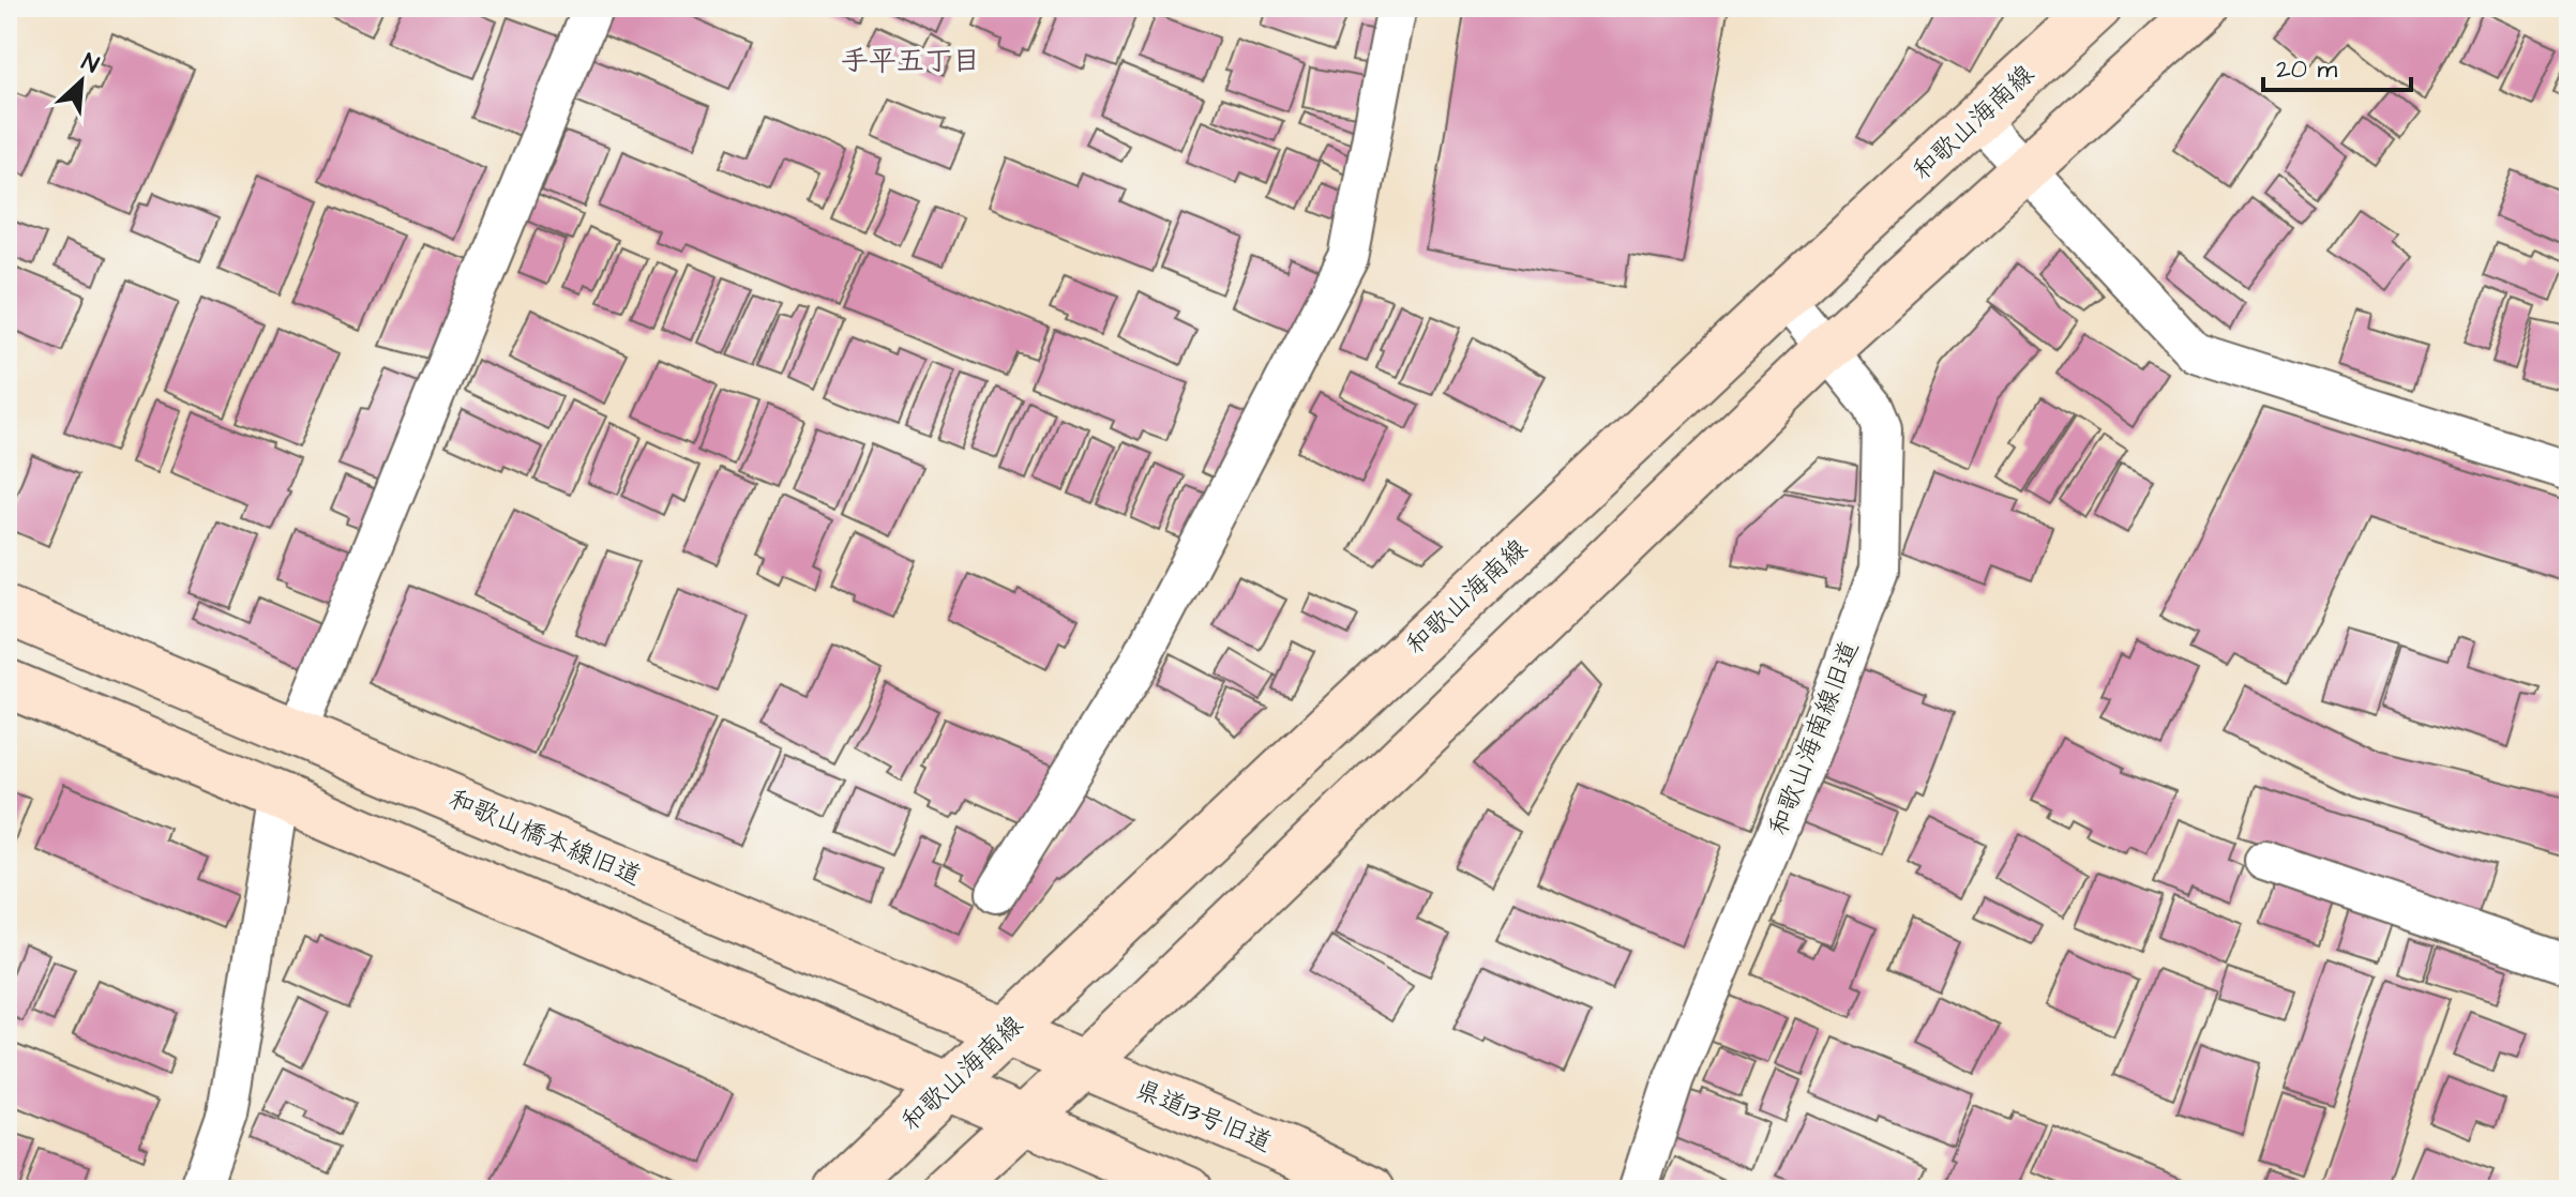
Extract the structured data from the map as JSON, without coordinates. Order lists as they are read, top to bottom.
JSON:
{
  "streets": {
    "main road": ["和歌山海南線", "和歌山橋本線旧道", "県道13号旧道"],
    "street": ["和歌山海南線旧道"]
  },
  "crossings": [
    ["和歌山海南線", "和歌山海南線旧道"],
    ["和歌山海南線", "和歌山橋本線旧道"],
    ["和歌山橋本線旧道", "県道13号旧道"]
  ],
  "districts": ["手平五丁目"],
  "scale_bar": "20 m",
  "north": "top right"
}
